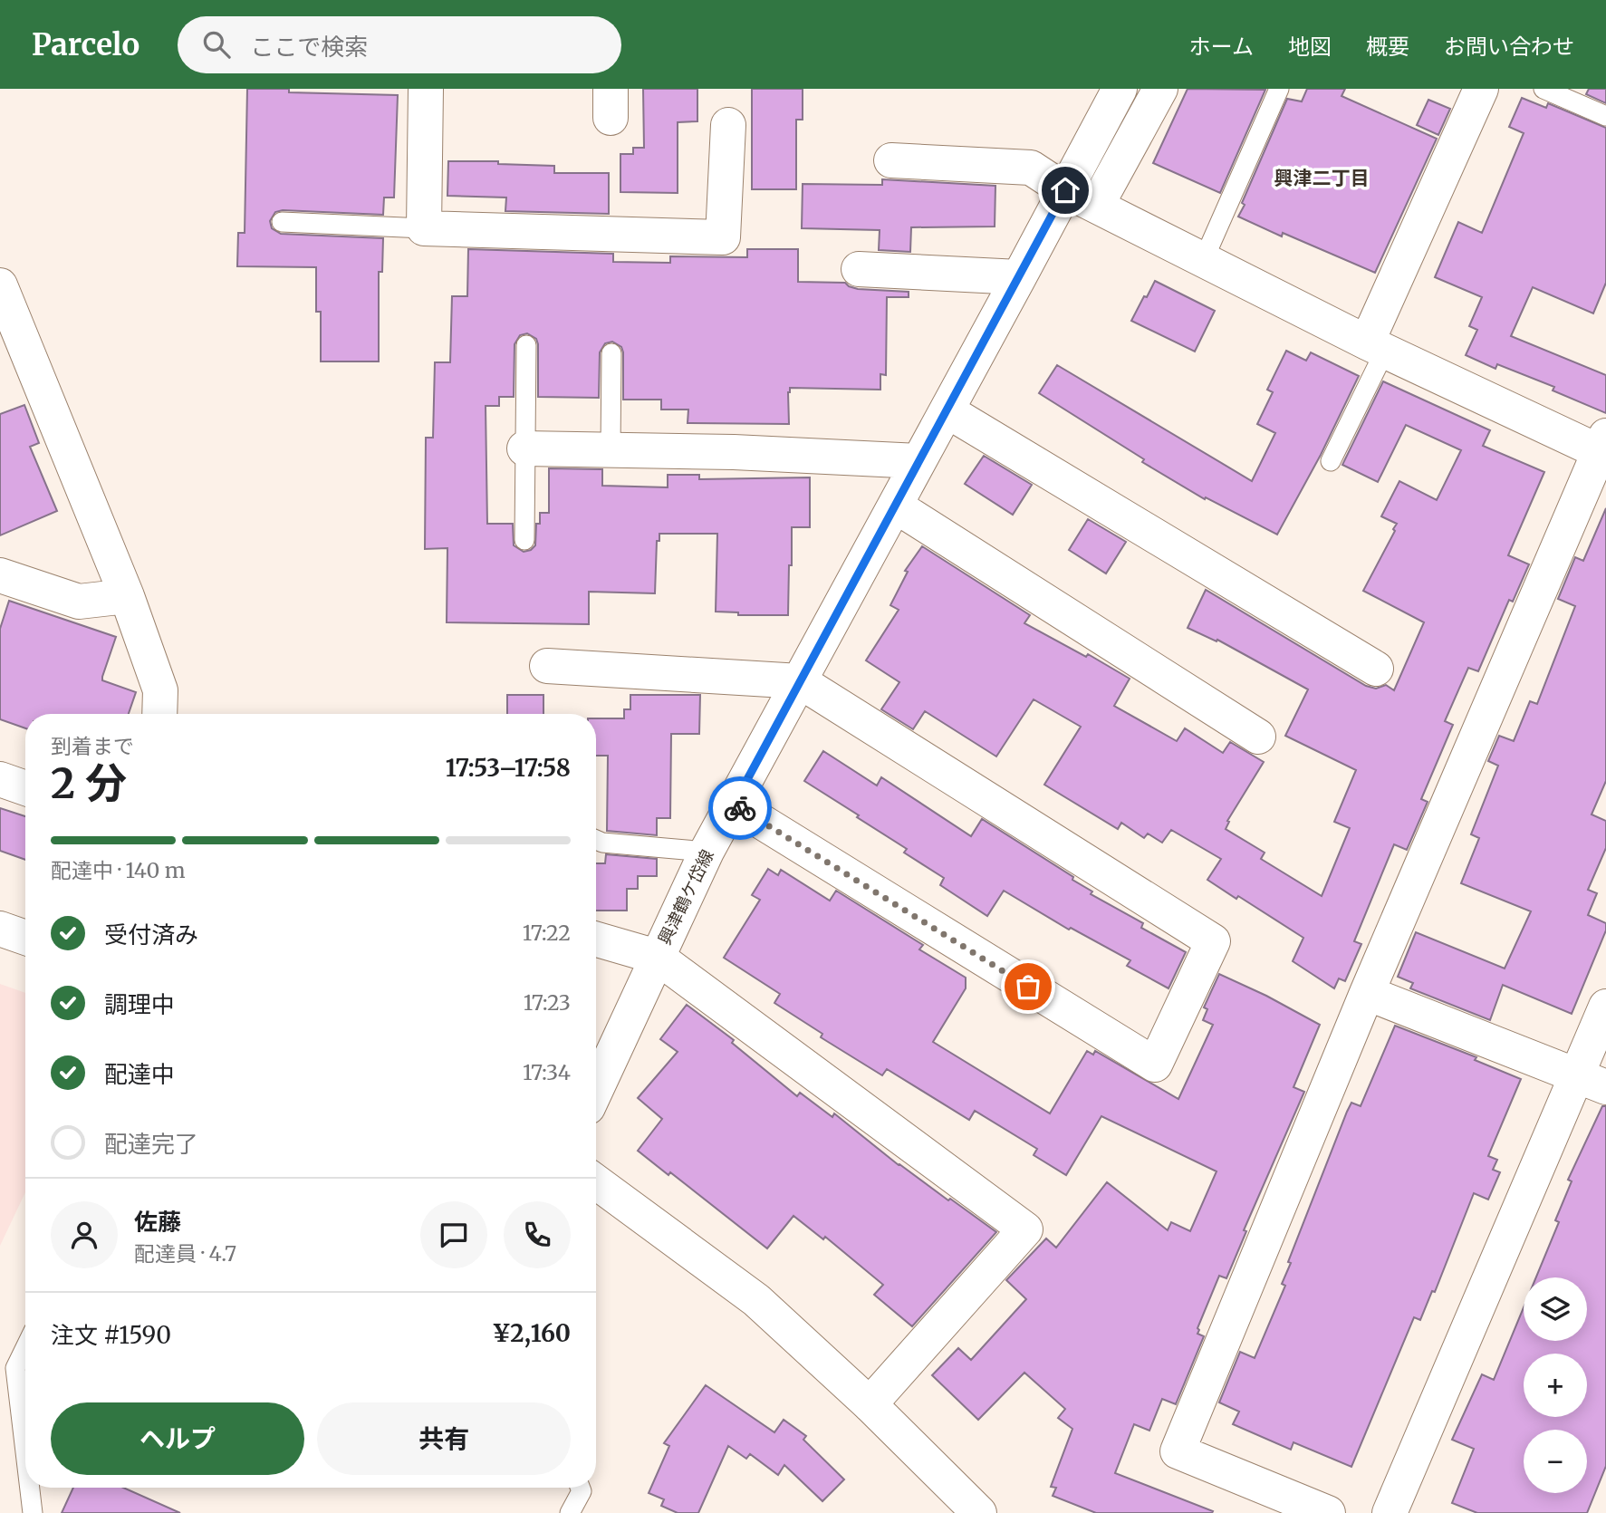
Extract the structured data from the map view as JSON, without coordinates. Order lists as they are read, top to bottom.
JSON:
{
  "streets": {
    "street": ["興津鶴ケ岱線"]
  },
  "districts": ["興津二丁目"],
  "page": {
    "header": "Parcelo",
    "search": "ここで検索",
    "nav": [
      "ホーム",
      "地図",
      "概要",
      "お問い合わせ"
    ],
    "heading": ["2 分", "到着まで", "17:53–17:58"],
    "panel": [
      "佐藤",
      "配達員 · 4.7",
      "注文 #1590",
      "¥2,160"
    ],
    "bar": "配達中 · 140 m",
    "list": [
      ["受付済み", "17:22"],
      ["調理中", "17:23"],
      ["配達中", "17:34"],
      "配達完了"
    ],
    "map_buttons": ["+", "−"],
    "buttons": ["ヘルプ", "共有"]
  }
}
